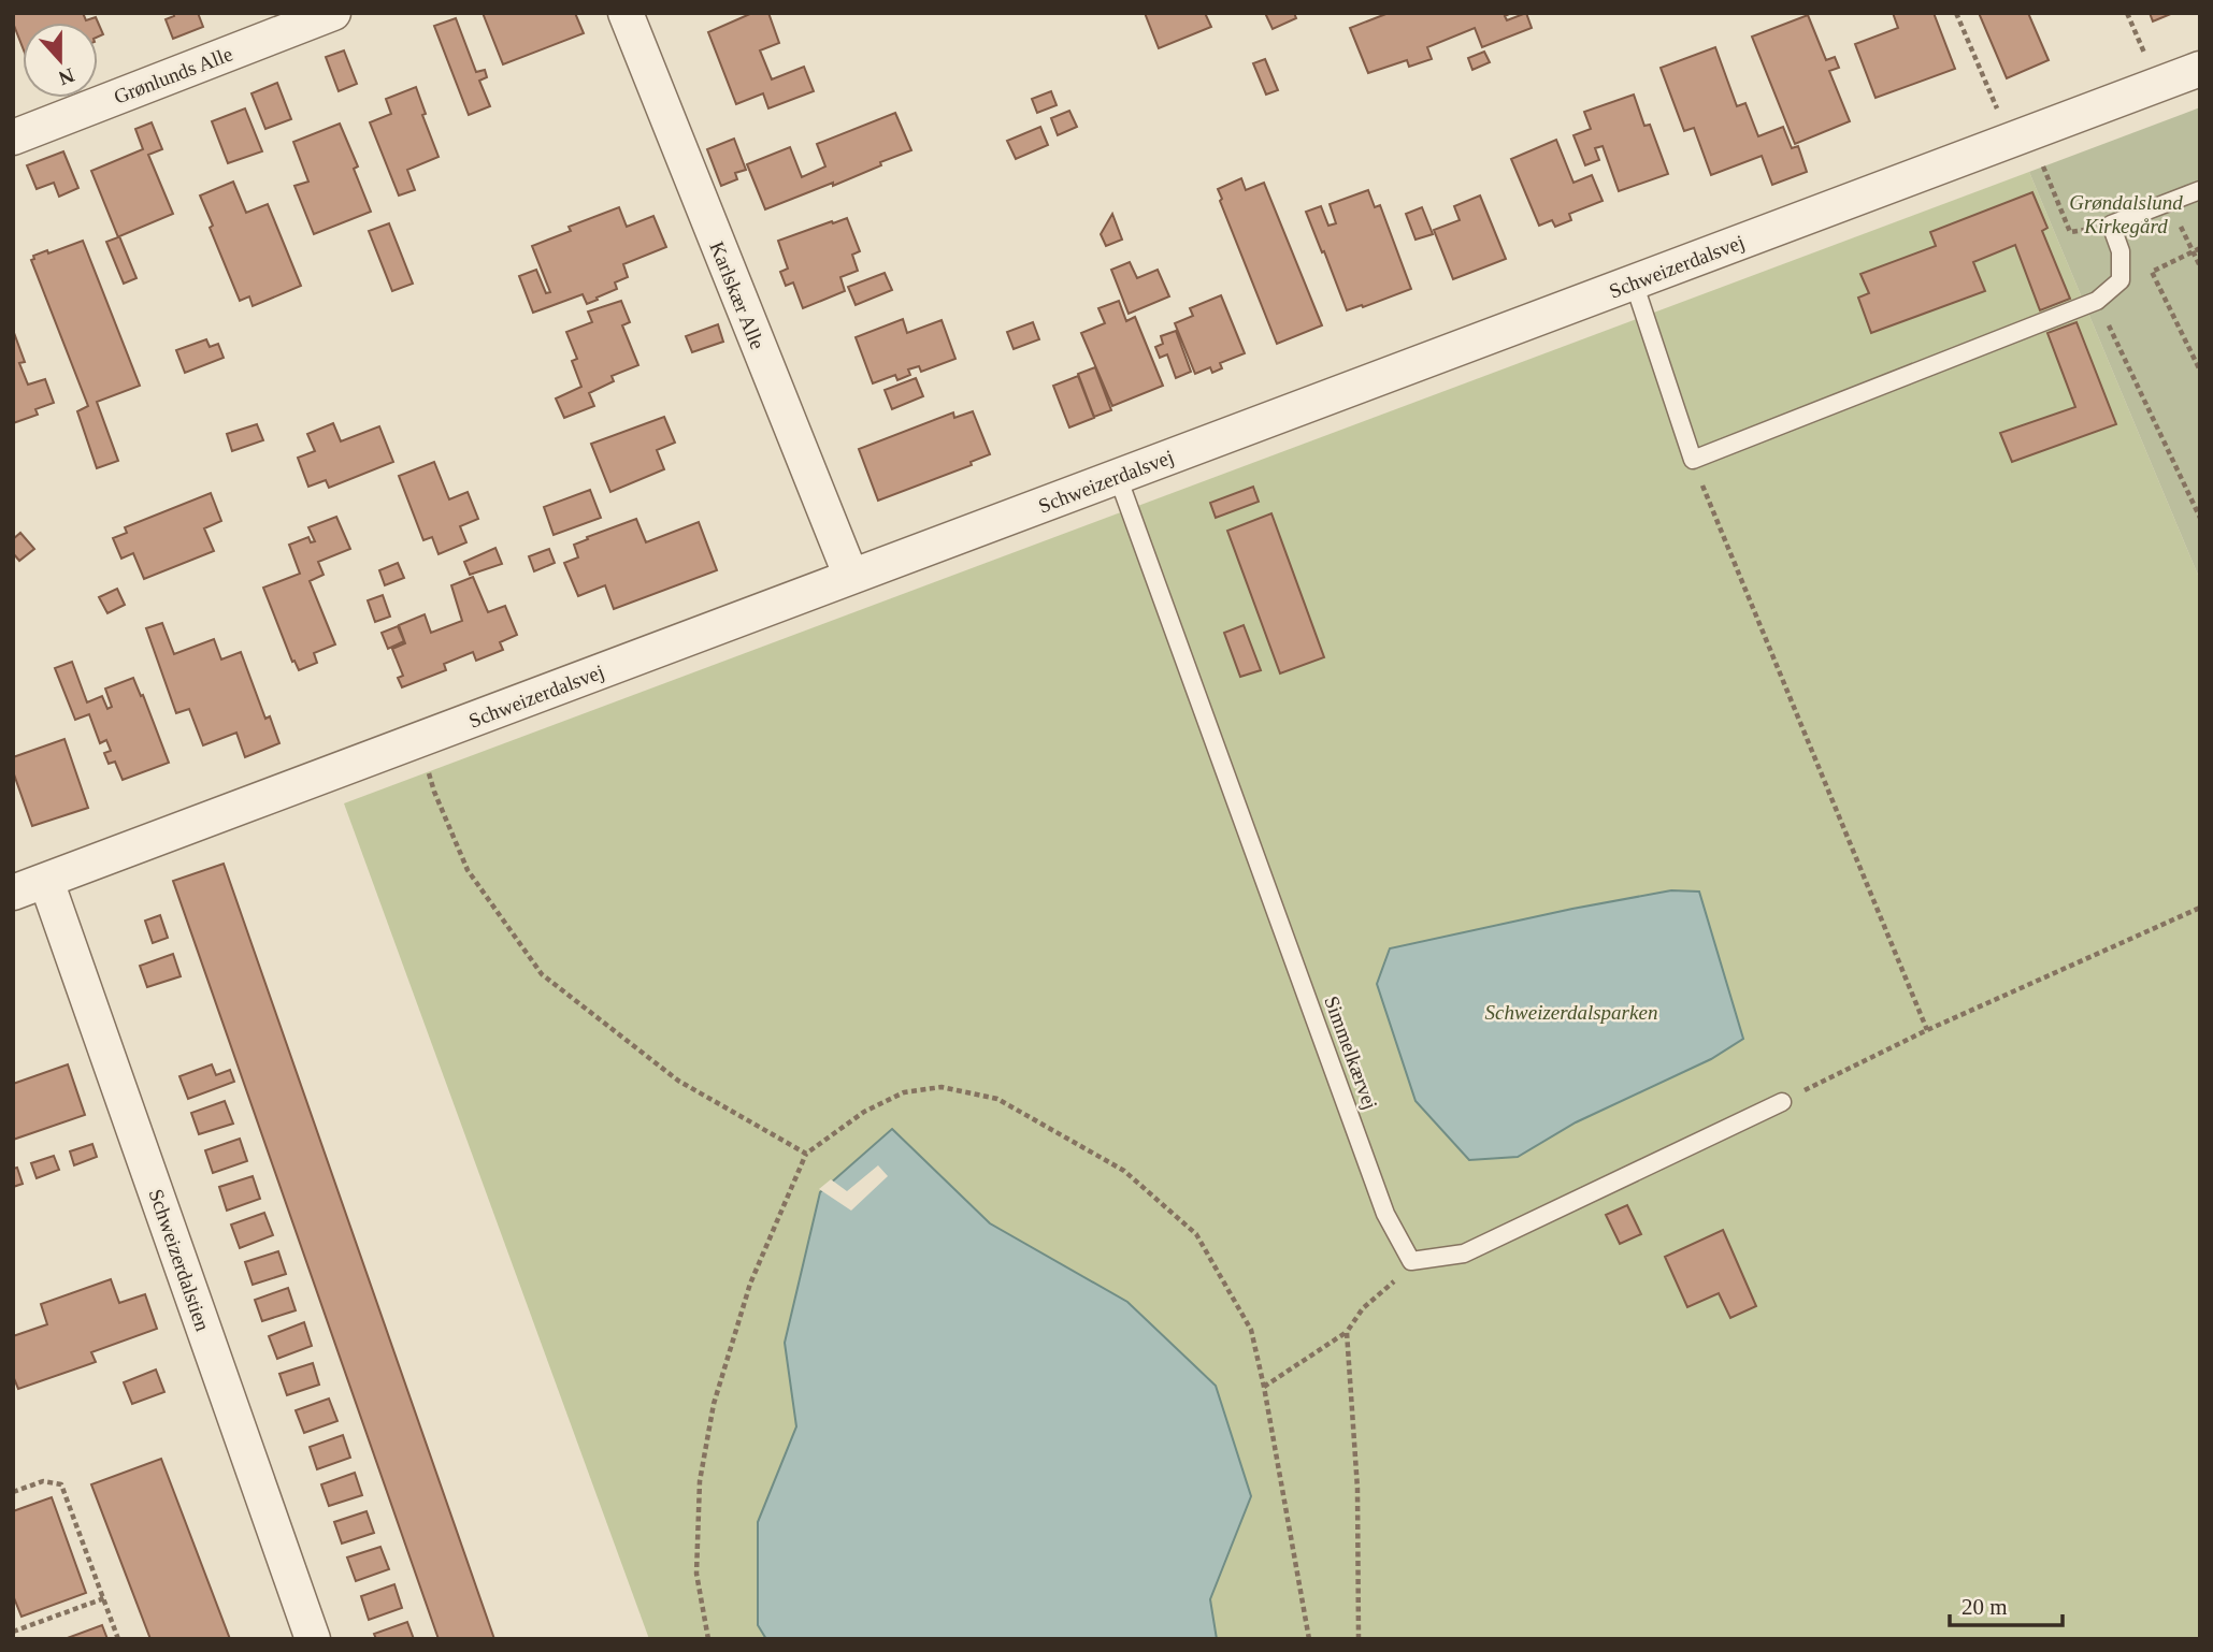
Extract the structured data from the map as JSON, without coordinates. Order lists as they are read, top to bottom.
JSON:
{
  "streets": {
    "street": [
      "Grønlunds Alle",
      "Schweizerdalsvej",
      "Karlskær Alle",
      "Schweizerdalstien"
    ],
    "lane": ["Simmelkærvej"]
  },
  "crossings": [
    ["Schweizerdalsvej", "Karlskær Alle"],
    ["Schweizerdalsvej", "Simmelkærvej"],
    ["Schweizerdalsvej", "Schweizerdalstien"]
  ],
  "parks": ["Grøndalslund Kirkegård", "Schweizerdalsparken"],
  "scale_bar": "20 m",
  "north": "bottom"
}
